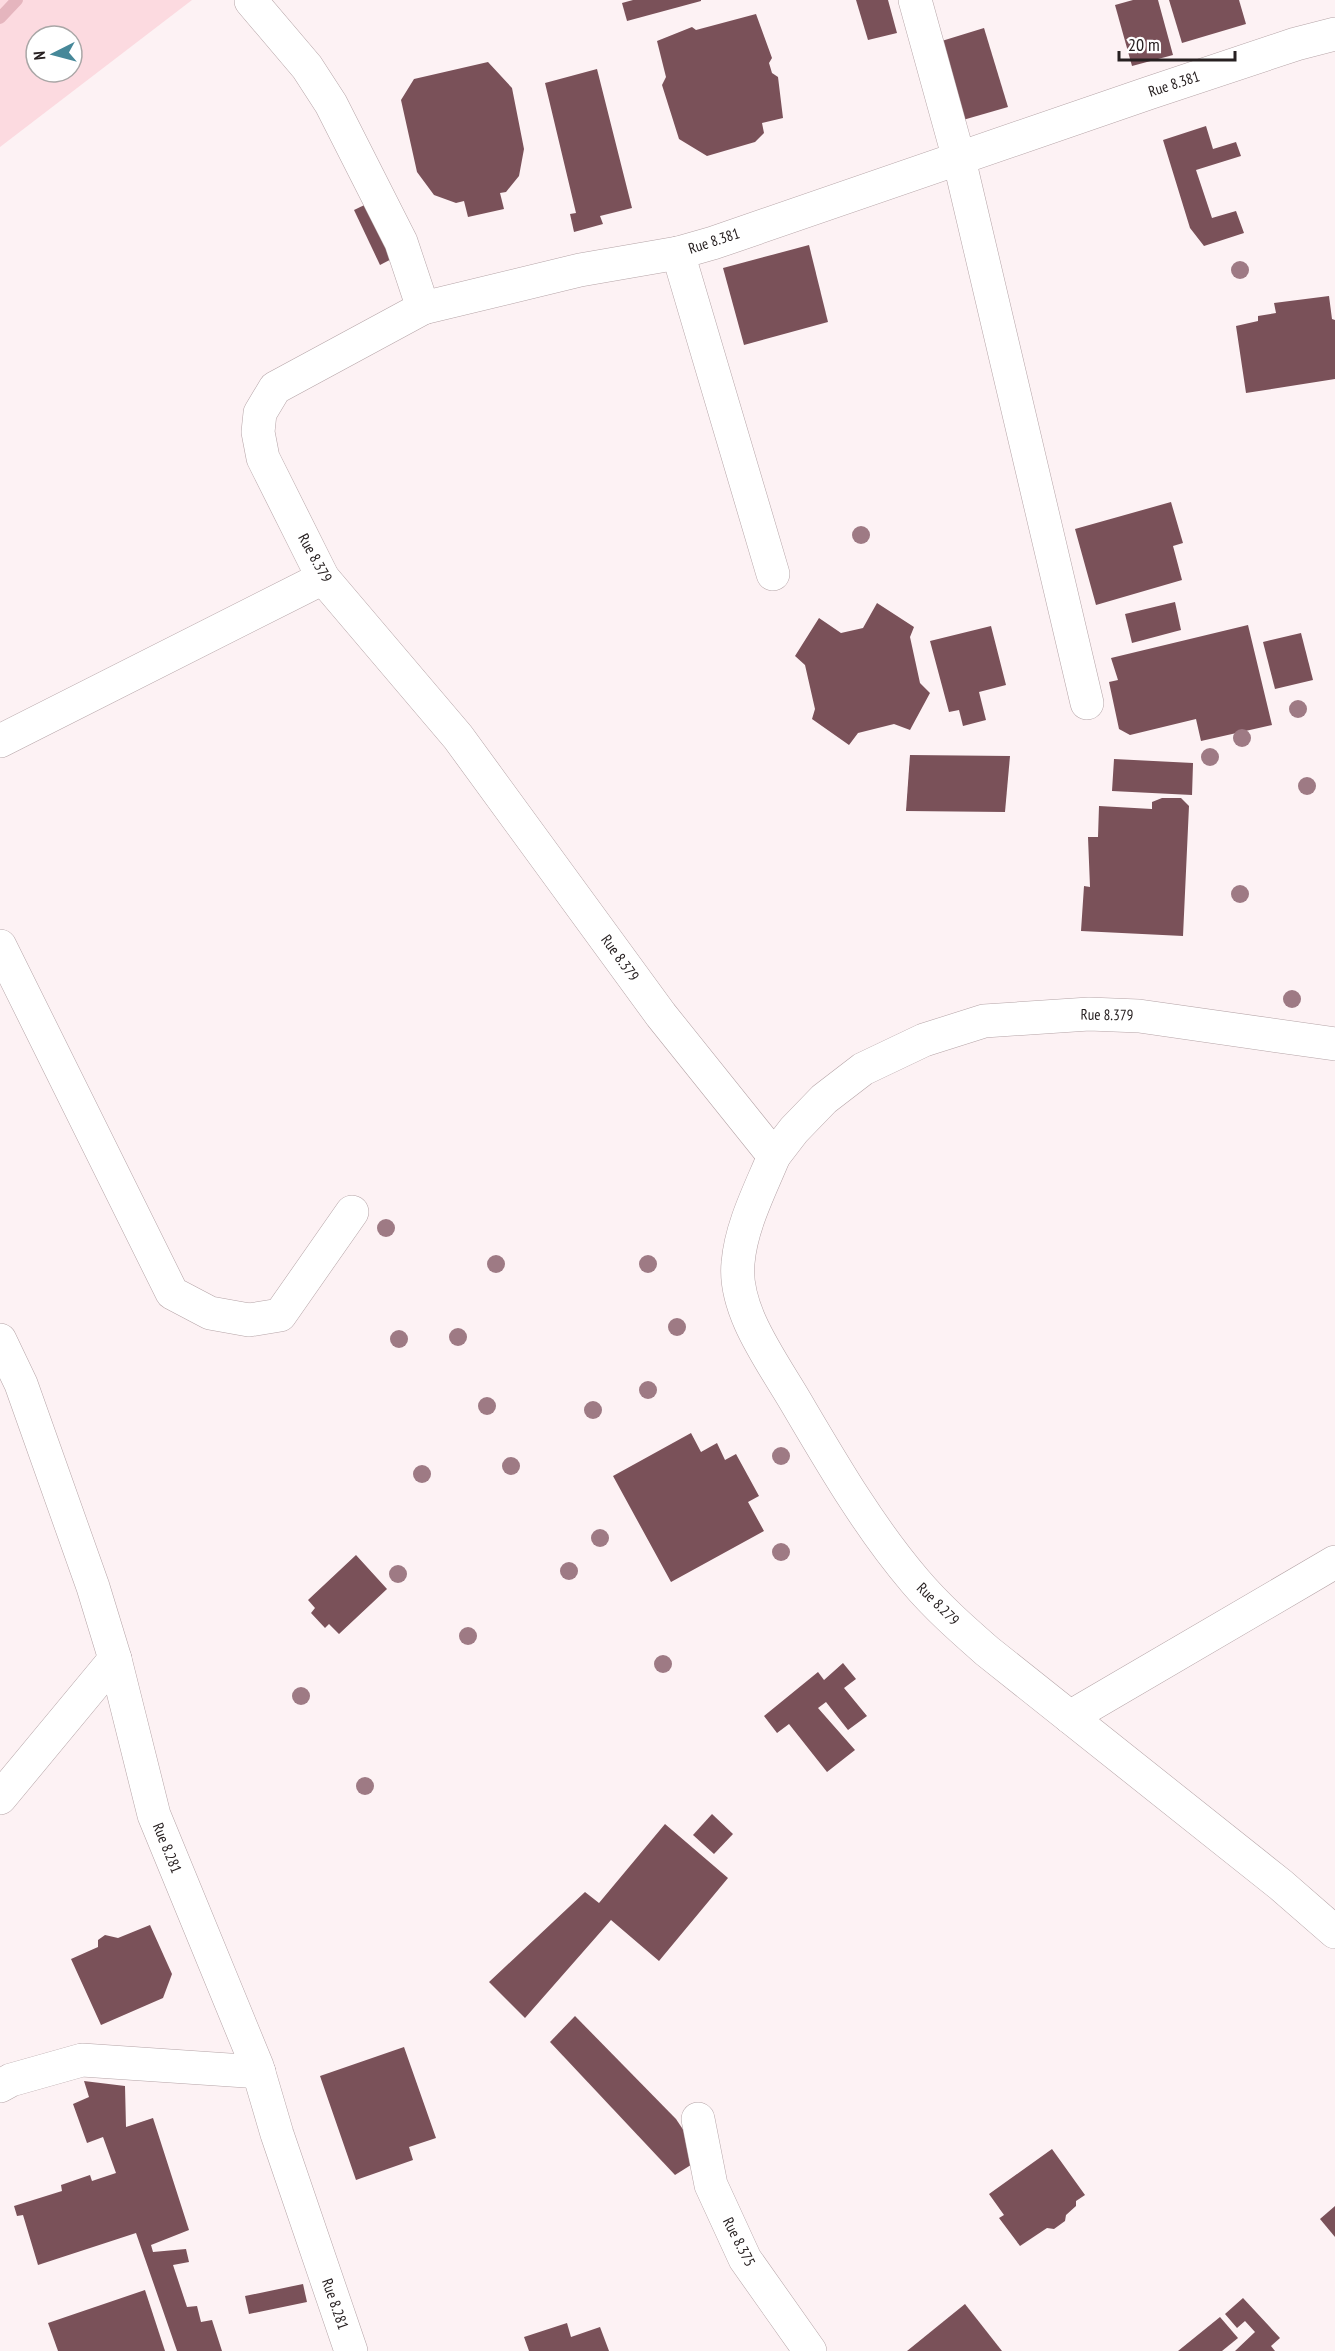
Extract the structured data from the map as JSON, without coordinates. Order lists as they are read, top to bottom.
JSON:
{
  "streets": {
    "street": [
      "Rue 8.381",
      "Rue 8.379",
      "Rue 8.279",
      "Rue 8.281",
      "Rue 8.375"
    ]
  },
  "crossings": [
    ["Rue 8.381", "Rue 8.379"],
    ["Rue 8.379", "Rue 8.279"]
  ],
  "scale_bar": "20 m",
  "north": "left"
}
